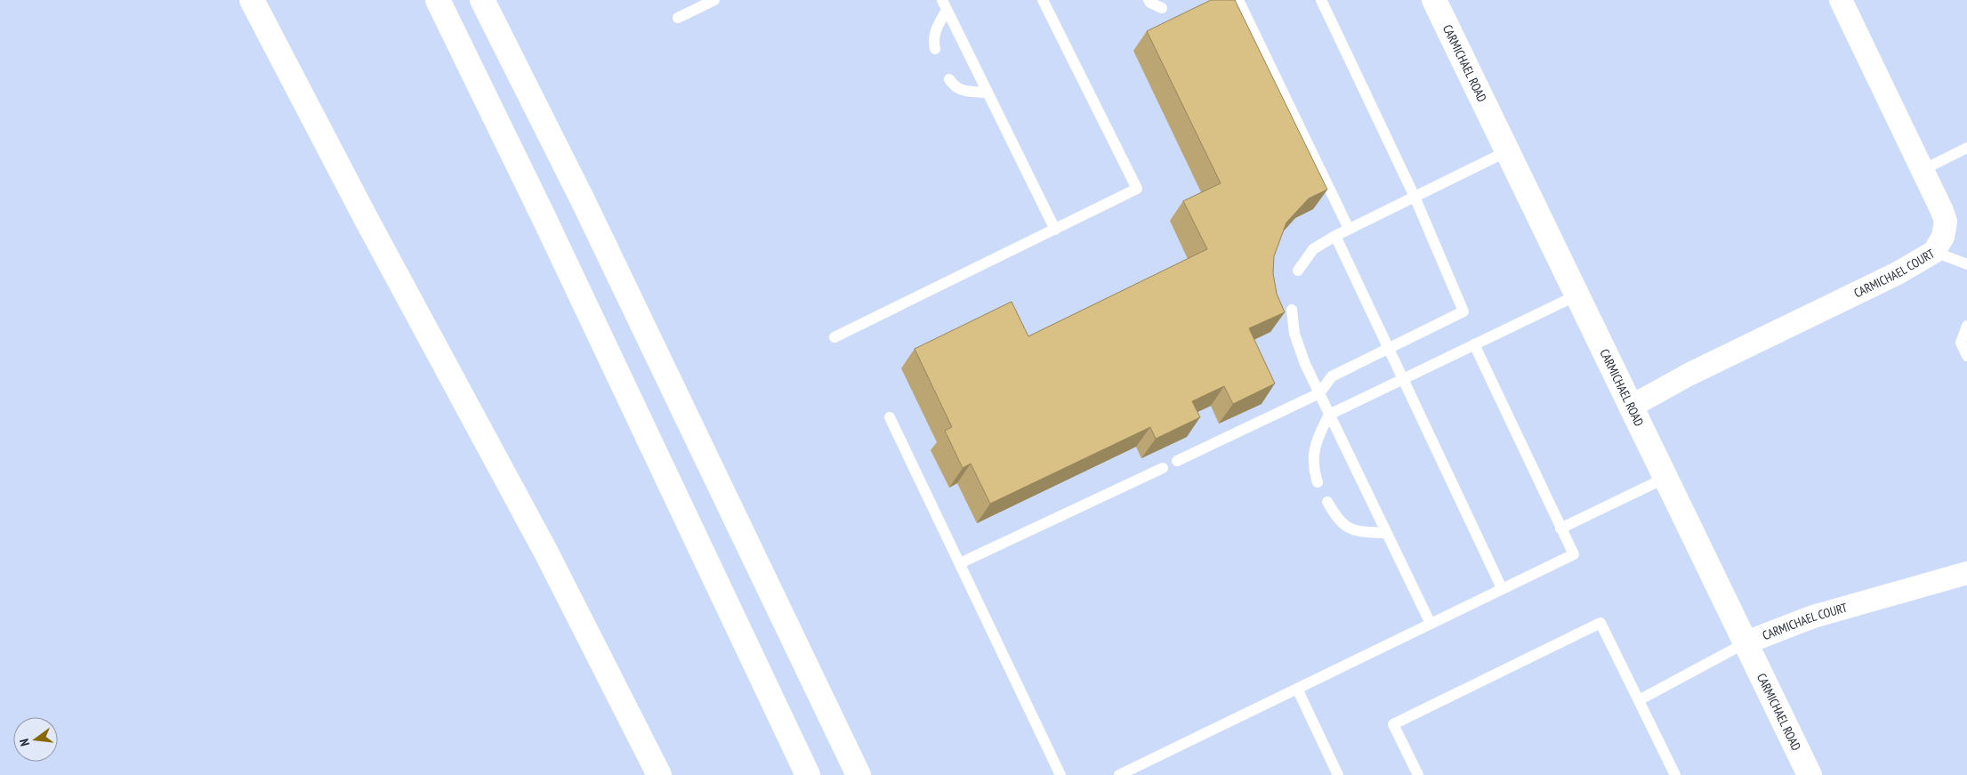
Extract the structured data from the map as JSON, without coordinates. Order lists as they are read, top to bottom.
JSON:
{
  "streets": {
    "main road": ["CARMICHAEL ROAD"],
    "street": ["CARMICHAEL COURT"]
  },
  "crossings": [
    ["CARMICHAEL ROAD", "CARMICHAEL COURT"]
  ],
  "north": "left"
}
